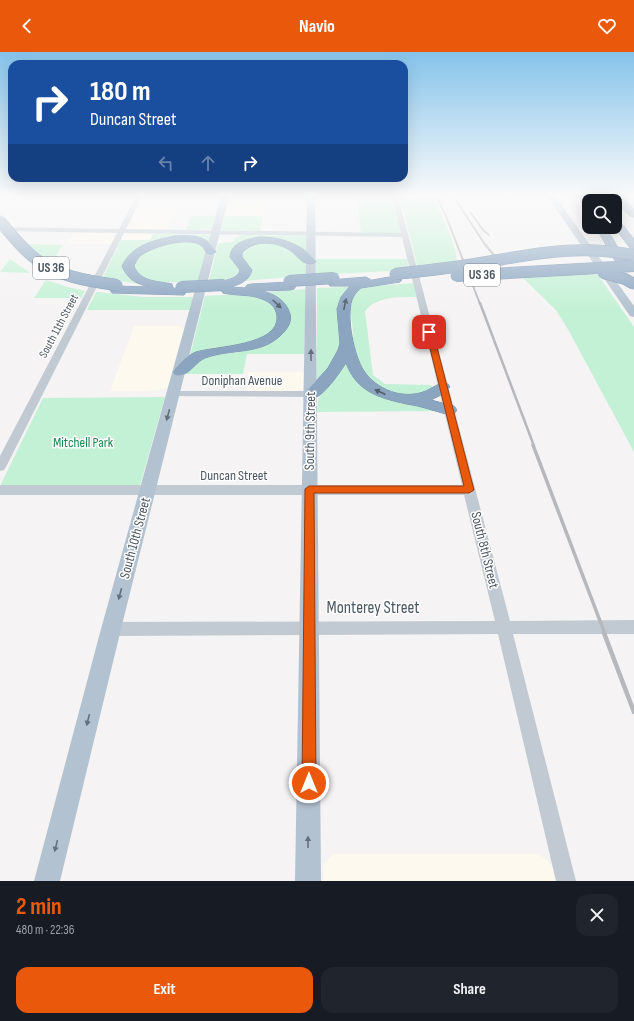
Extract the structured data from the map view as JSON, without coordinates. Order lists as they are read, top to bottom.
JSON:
{
  "streets": {
    "highway": ["US 36"],
    "main road": ["South 9th Street", "South 10th Street"],
    "street": [
      "South 11th Street",
      "Doniphan Avenue",
      "Duncan Street",
      "South 8th Street",
      "Monterey Street"
    ]
  },
  "crossings": [
    ["Doniphan Avenue", "South 9th Street"],
    ["Doniphan Avenue", "South 10th Street"],
    ["South 9th Street", "Duncan Street"],
    ["South 9th Street", "Monterey Street"],
    ["Duncan Street", "South 10th Street"],
    ["Duncan Street", "South 8th Street"],
    ["South 10th Street", "Monterey Street"],
    ["South 8th Street", "Monterey Street"]
  ],
  "one_way": ["South 9th Street", "South 10th Street"],
  "parks": ["Mitchell Park"],
  "page": {
    "header": "Navio",
    "turn": ["180 m", "Duncan Street"],
    "heading": ["2 min", "480 m · 22:36"],
    "buttons": ["Exit", "Share"]
  }
}
